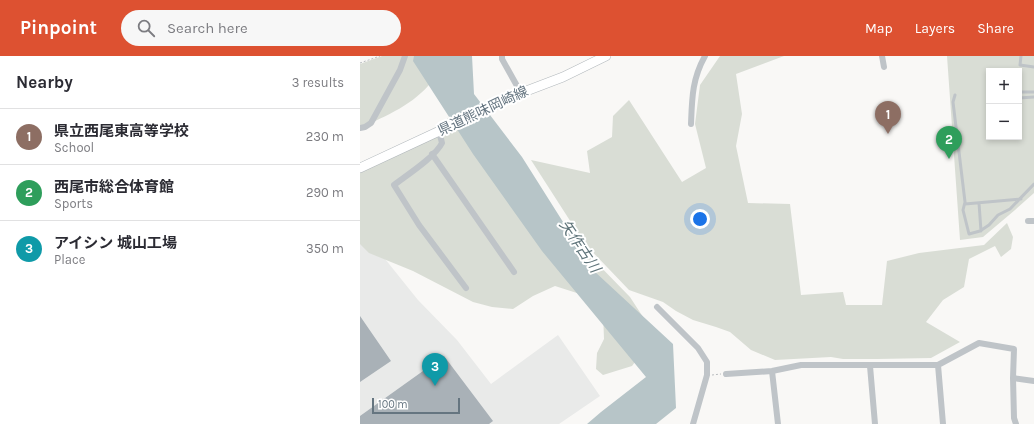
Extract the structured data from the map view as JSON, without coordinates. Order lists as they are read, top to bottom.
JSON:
{
  "streets": {
    "main road": ["県道熊味岡崎線"]
  },
  "water": ["矢作古川"],
  "scale_bar": "100 m",
  "page": {
    "header": "Pinpoint",
    "search": "Search here",
    "nav": ["Map", "Layers", "Share"],
    "heading": ["Nearby", "3 results"],
    "map_buttons": ["+", "−"],
    "pins": ["1", "2", "3"],
    "list": [
      {
        "mark": "1",
        "name": "県立西尾東高等学校",
        "note": "School",
        "value": "230 m"
      },
      {
        "mark": "2",
        "name": "西尾市総合体育館",
        "note": "Sports",
        "value": "290 m"
      },
      {
        "mark": "3",
        "name": "アイシン 城山工場",
        "note": "Place",
        "value": "350 m"
      }
    ],
    "scale": "100 m"
  }
}
